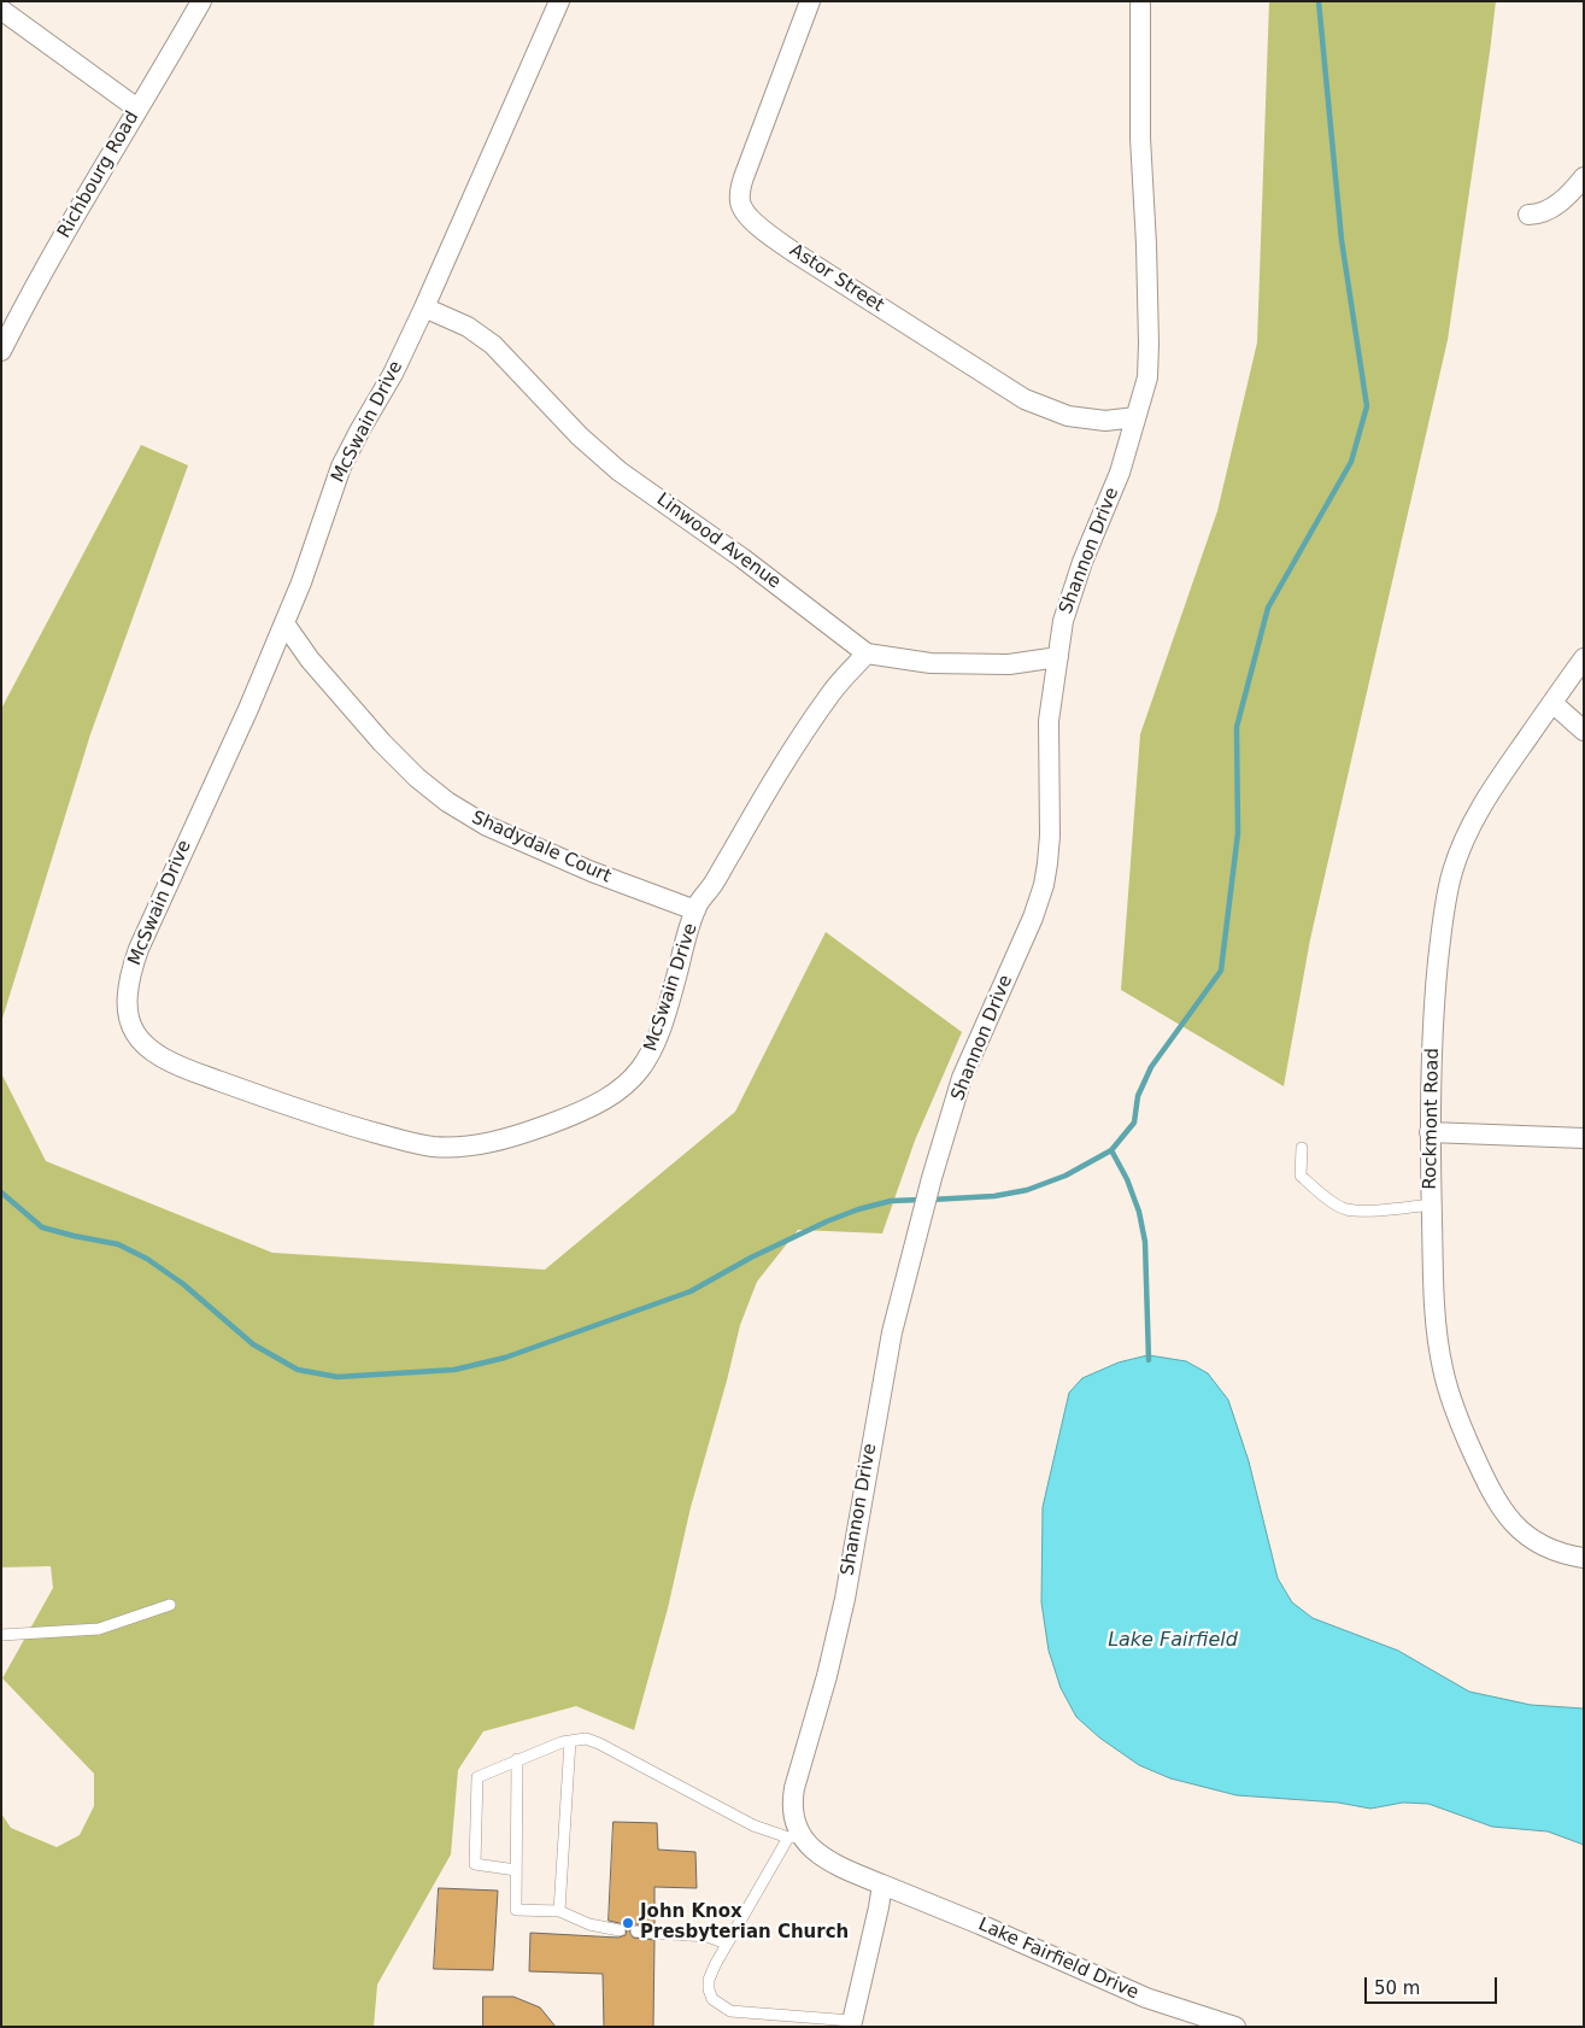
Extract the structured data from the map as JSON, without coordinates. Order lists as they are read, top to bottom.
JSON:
{
  "streets": {
    "street": [
      "Richbourg Road",
      "Astor Street",
      "McSwain Drive",
      "Linwood Avenue",
      "Shannon Drive",
      "Shadydale Court",
      "Rockmont Road",
      "Lake Fairfield Drive"
    ]
  },
  "crossings": [
    ["Astor Street", "Shannon Drive"],
    ["McSwain Drive", "Linwood Avenue"],
    ["McSwain Drive", "Shadydale Court"],
    ["Linwood Avenue", "Shannon Drive"],
    ["Shannon Drive", "Lake Fairfield Drive"]
  ],
  "water": ["Lake Fairfield"],
  "places": ["John Knox Presbyterian Church"],
  "scale_bar": "50 m"
}
